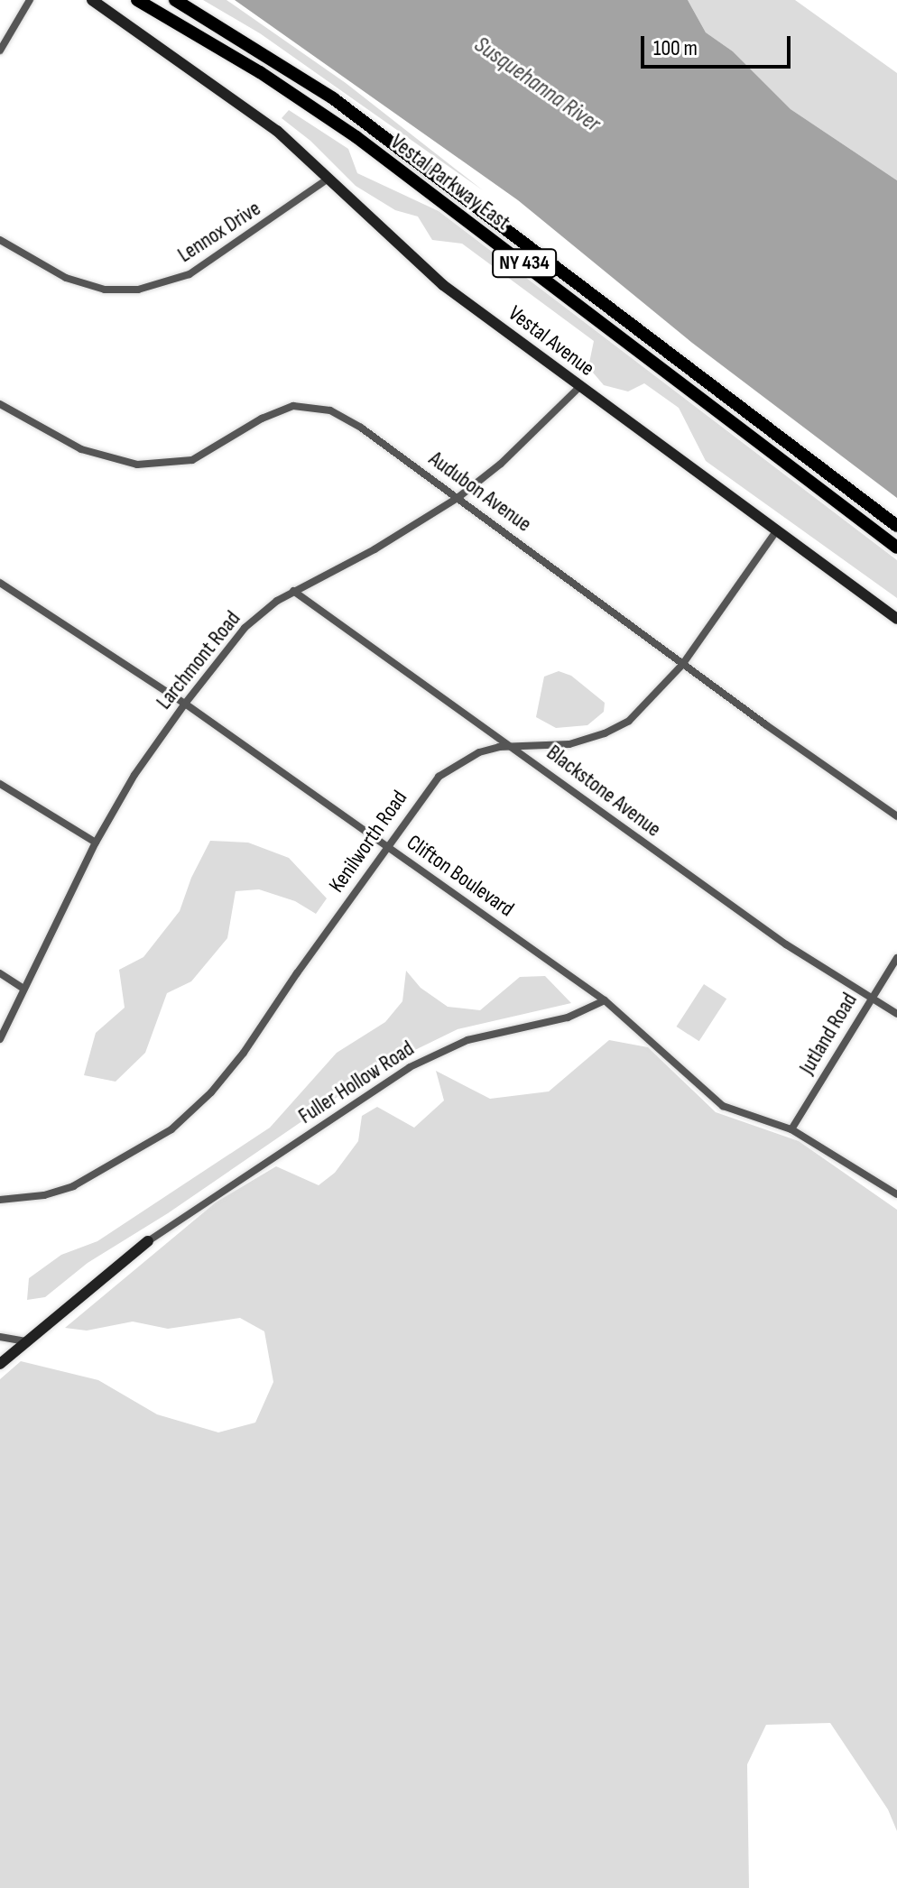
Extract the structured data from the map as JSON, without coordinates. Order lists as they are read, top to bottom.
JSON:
{
  "streets": {
    "main road": ["Vestal Parkway East", "NY 434"],
    "street": [
      "Lennox Drive",
      "Vestal Avenue",
      "Audubon Avenue",
      "Larchmont Road",
      "Blackstone Avenue",
      "Kenilworth Road",
      "Clifton Boulevard",
      "Jutland Road",
      "Fuller Hollow Road"
    ]
  },
  "crossings": [
    ["Lennox Drive", "Vestal Avenue"],
    ["Vestal Avenue", "Larchmont Road"],
    ["Vestal Avenue", "Kenilworth Road"],
    ["Audubon Avenue", "Larchmont Road"],
    ["Audubon Avenue", "Kenilworth Road"],
    ["Larchmont Road", "Blackstone Avenue"],
    ["Larchmont Road", "Clifton Boulevard"],
    ["Blackstone Avenue", "Kenilworth Road"],
    ["Blackstone Avenue", "Jutland Road"],
    ["Kenilworth Road", "Clifton Boulevard"],
    ["Clifton Boulevard", "Jutland Road"],
    ["Clifton Boulevard", "Fuller Hollow Road"]
  ],
  "water": ["Susquehanna River"],
  "scale_bar": "100 m"
}
